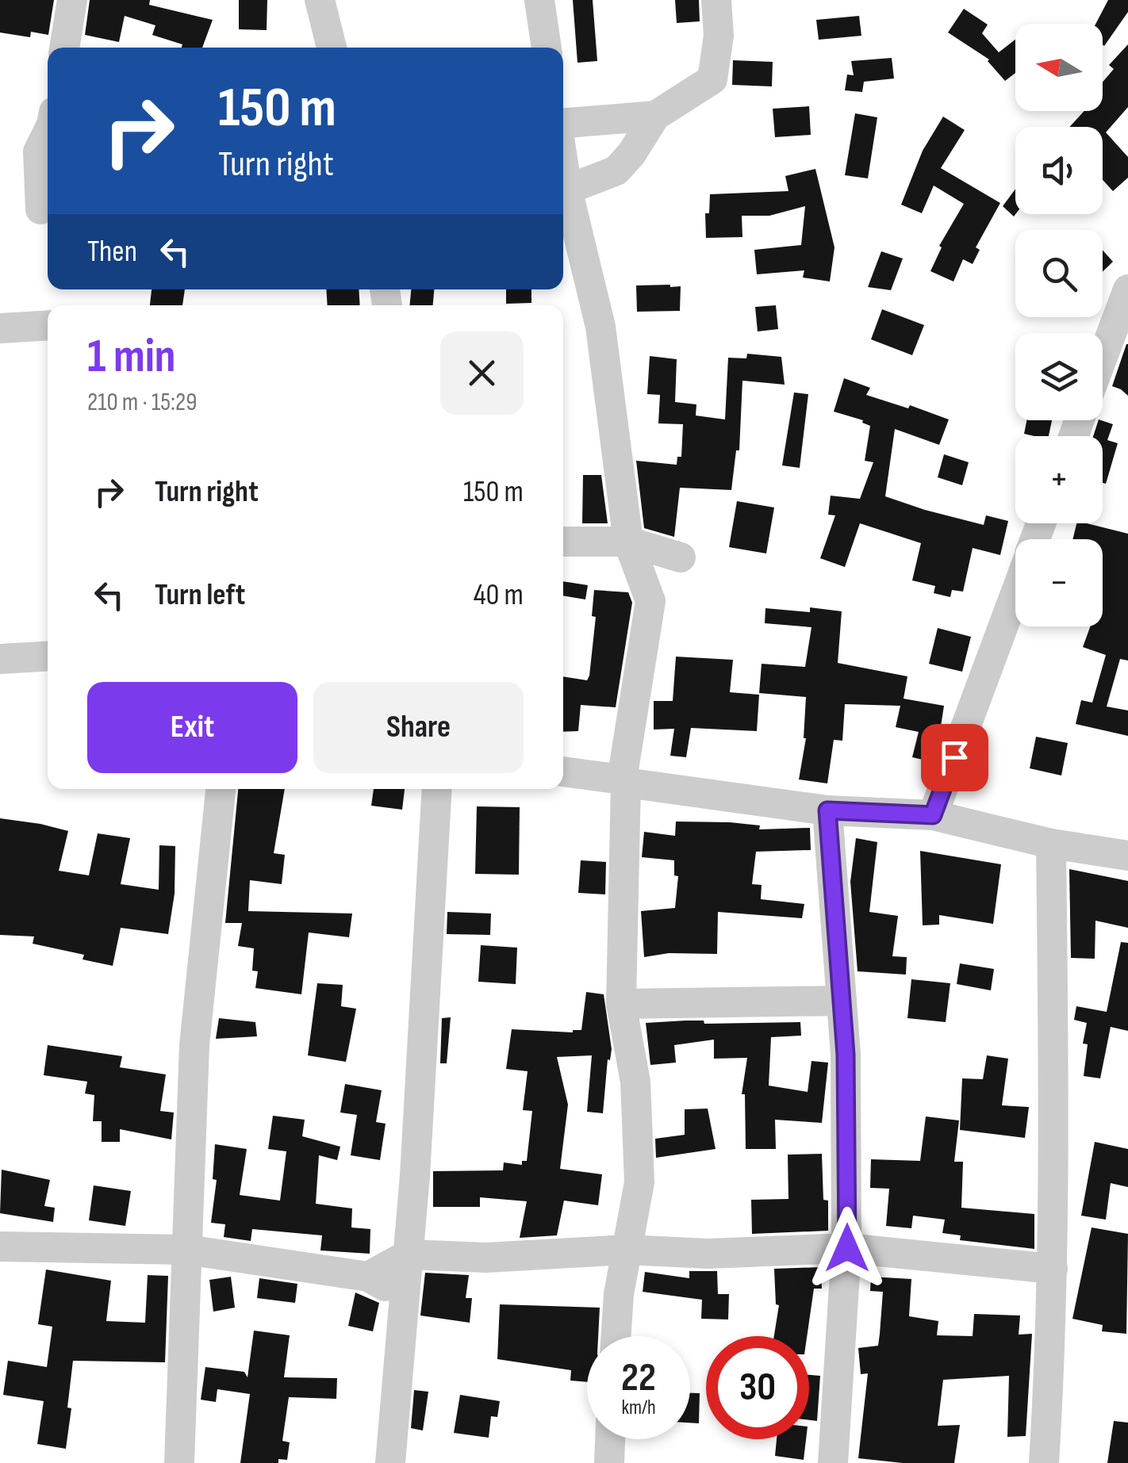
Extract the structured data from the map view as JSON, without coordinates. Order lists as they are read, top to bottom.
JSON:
{
  "north": "left",
  "page": {
    "map_buttons": ["+", "−"],
    "turn": ["150 m", "Turn right"],
    "then": "Then",
    "heading": ["1 min", "210 m · 15:29"],
    "list": [
      {
        "name": "Turn right",
        "value": "150 m"
      },
      {
        "name": "Turn left",
        "value": "40 m"
      }
    ],
    "buttons": ["Exit", "Share"],
    "speed": "22 km/h",
    "limit": "30"
  }
}
